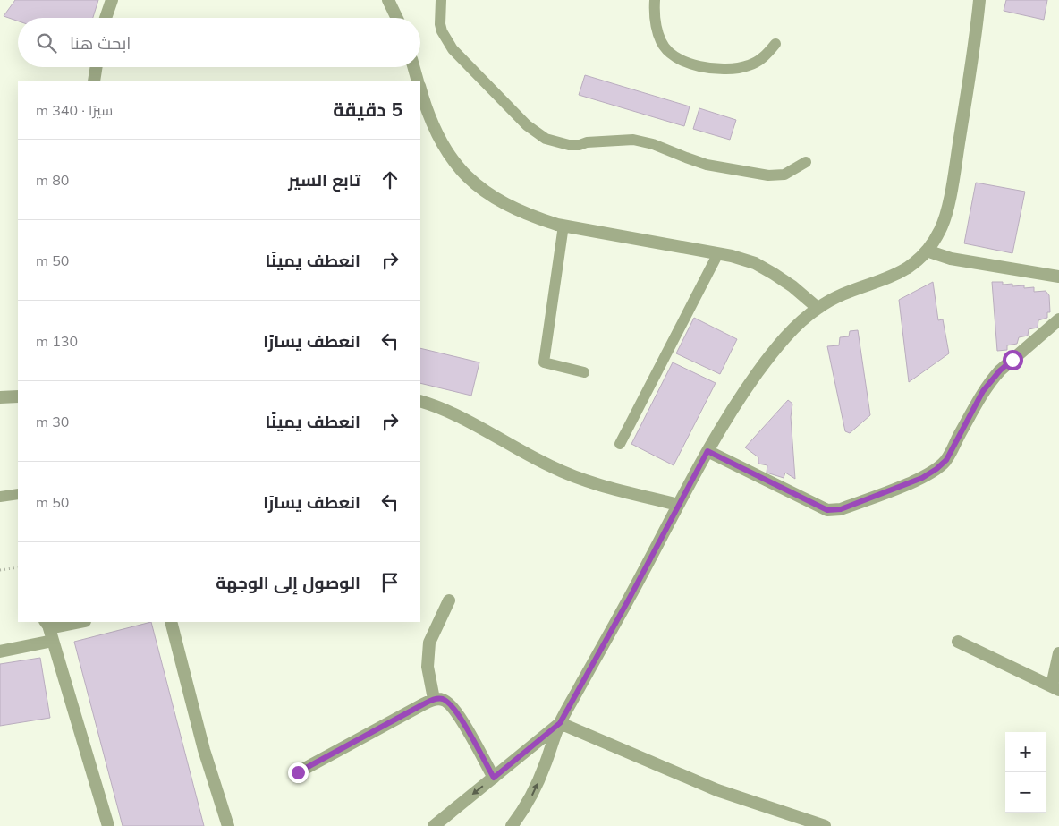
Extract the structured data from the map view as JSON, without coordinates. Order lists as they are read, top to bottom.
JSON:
{
  "page": {
    "search": "ابحث هنا",
    "heading": ["5 دقيقة", "سيرًا · 340 m"],
    "list": [
      ["تابع السير", "80 m"],
      ["انعطف يمينًا", "50 m"],
      ["انعطف يسارًا", "130 m"],
      ["انعطف يمينًا", "30 m"],
      ["انعطف يسارًا", "50 m"],
      "الوصول إلى الوجهة"
    ],
    "map_buttons": ["+", "−"]
  }
}
